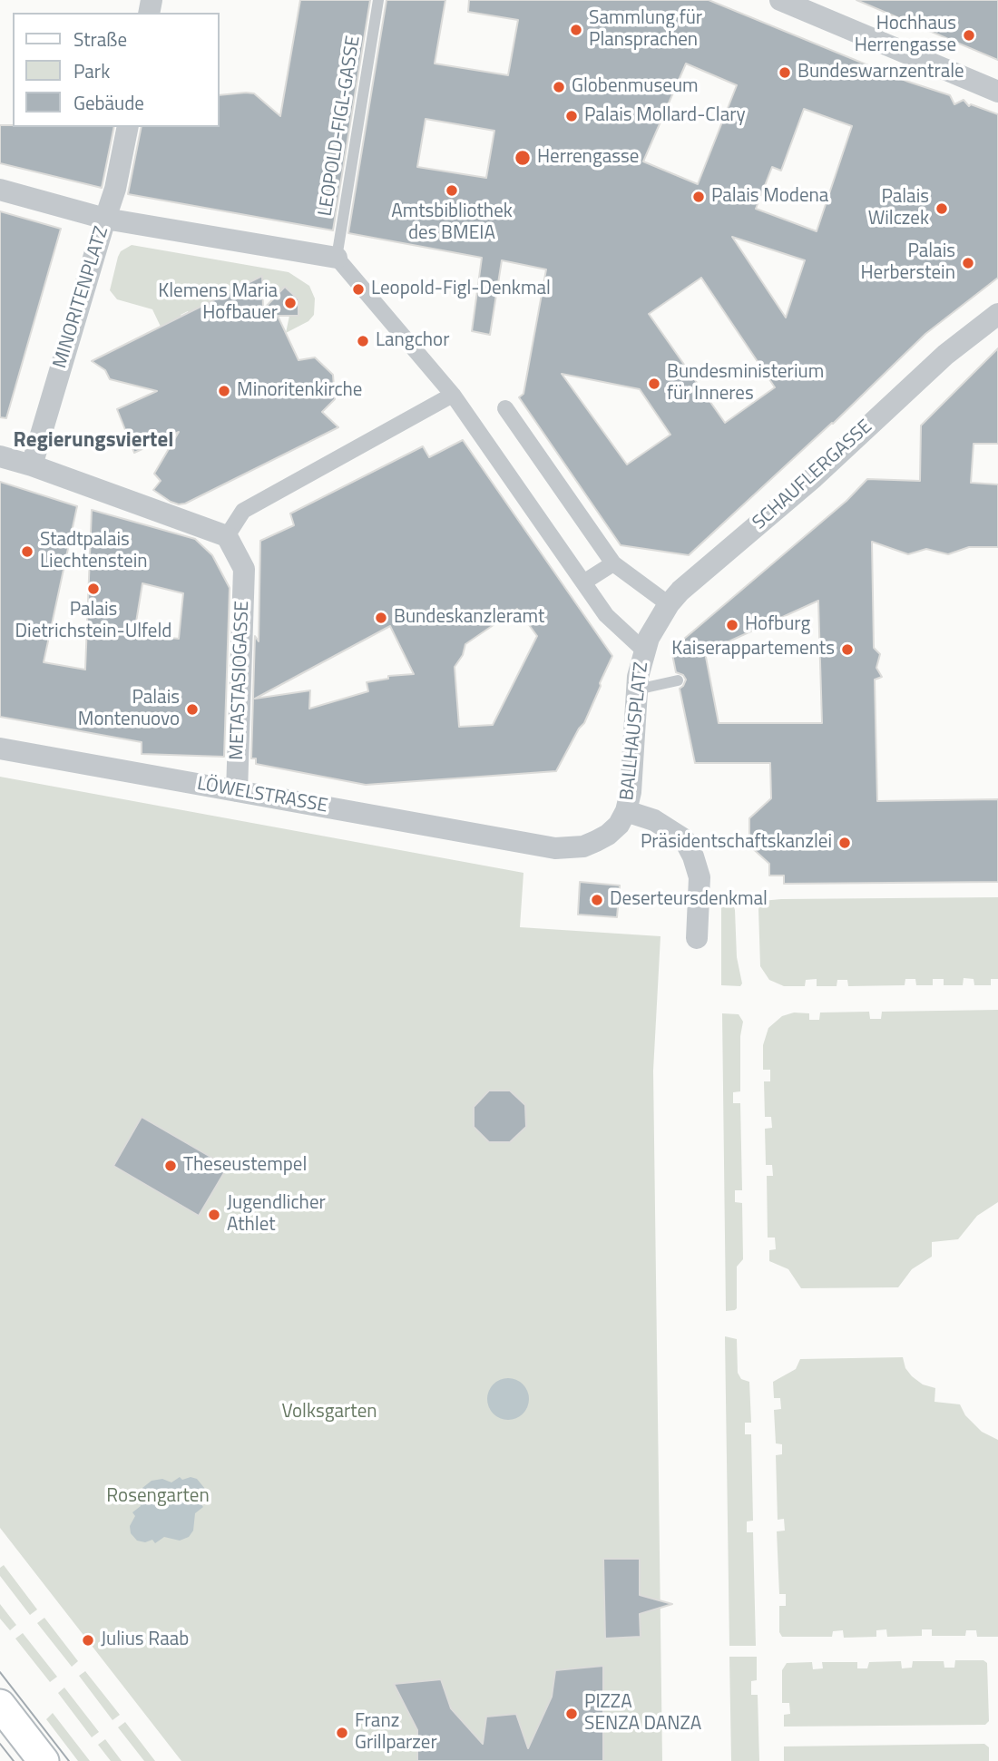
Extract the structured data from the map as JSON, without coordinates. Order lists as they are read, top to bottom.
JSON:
{
  "streets": {
    "street": [
      "MINORITENPLATZ",
      "SCHAUFLERGASSE",
      "METASTASIOGASSE",
      "BALLHAUSPLATZ",
      "LÖWELSTRASSE"
    ],
    "lane": ["LEOPOLD-FIGL-GASSE"]
  },
  "crossings": [
    ["LEOPOLD-FIGL-GASSE", "MINORITENPLATZ"],
    ["SCHAUFLERGASSE", "BALLHAUSPLATZ"],
    ["METASTASIOGASSE", "LÖWELSTRASSE"],
    ["BALLHAUSPLATZ", "LÖWELSTRASSE"]
  ],
  "districts": ["Regierungsviertel"],
  "parks": ["Volksgarten", "Rosengarten"],
  "places": [
    "Sammlung für Plansprachen",
    "Hochhaus Herrengasse",
    "Bundeswarnzentrale",
    "Globenmuseum",
    "Palais Mollard-Clary",
    "Herrengasse",
    "Amtsbibliothek des BMEIA",
    "Palais Modena",
    "Palais Wilczek",
    "Palais Herberstein",
    "Leopold-Figl-Denkmal",
    "Klemens Maria Hofbauer",
    "Langchor",
    "Bundesministerium für Inneres",
    "Minoritenkirche",
    "Stadtpalais Liechtenstein",
    "Palais Dietrichstein-Ulfeld",
    "Bundeskanzleramt",
    "Hofburg",
    "Kaiserappartements",
    "Palais Montenuovo",
    "Präsidentschaftskanzlei",
    "Deserteursdenkmal",
    "Theseustempel",
    "Jugendlicher Athlet",
    "Julius Raab",
    "PIZZA SENZA DANZA",
    "Franz Grillparzer"
  ],
  "legend": ["Straße", "Park", "Gebäude"]
}
